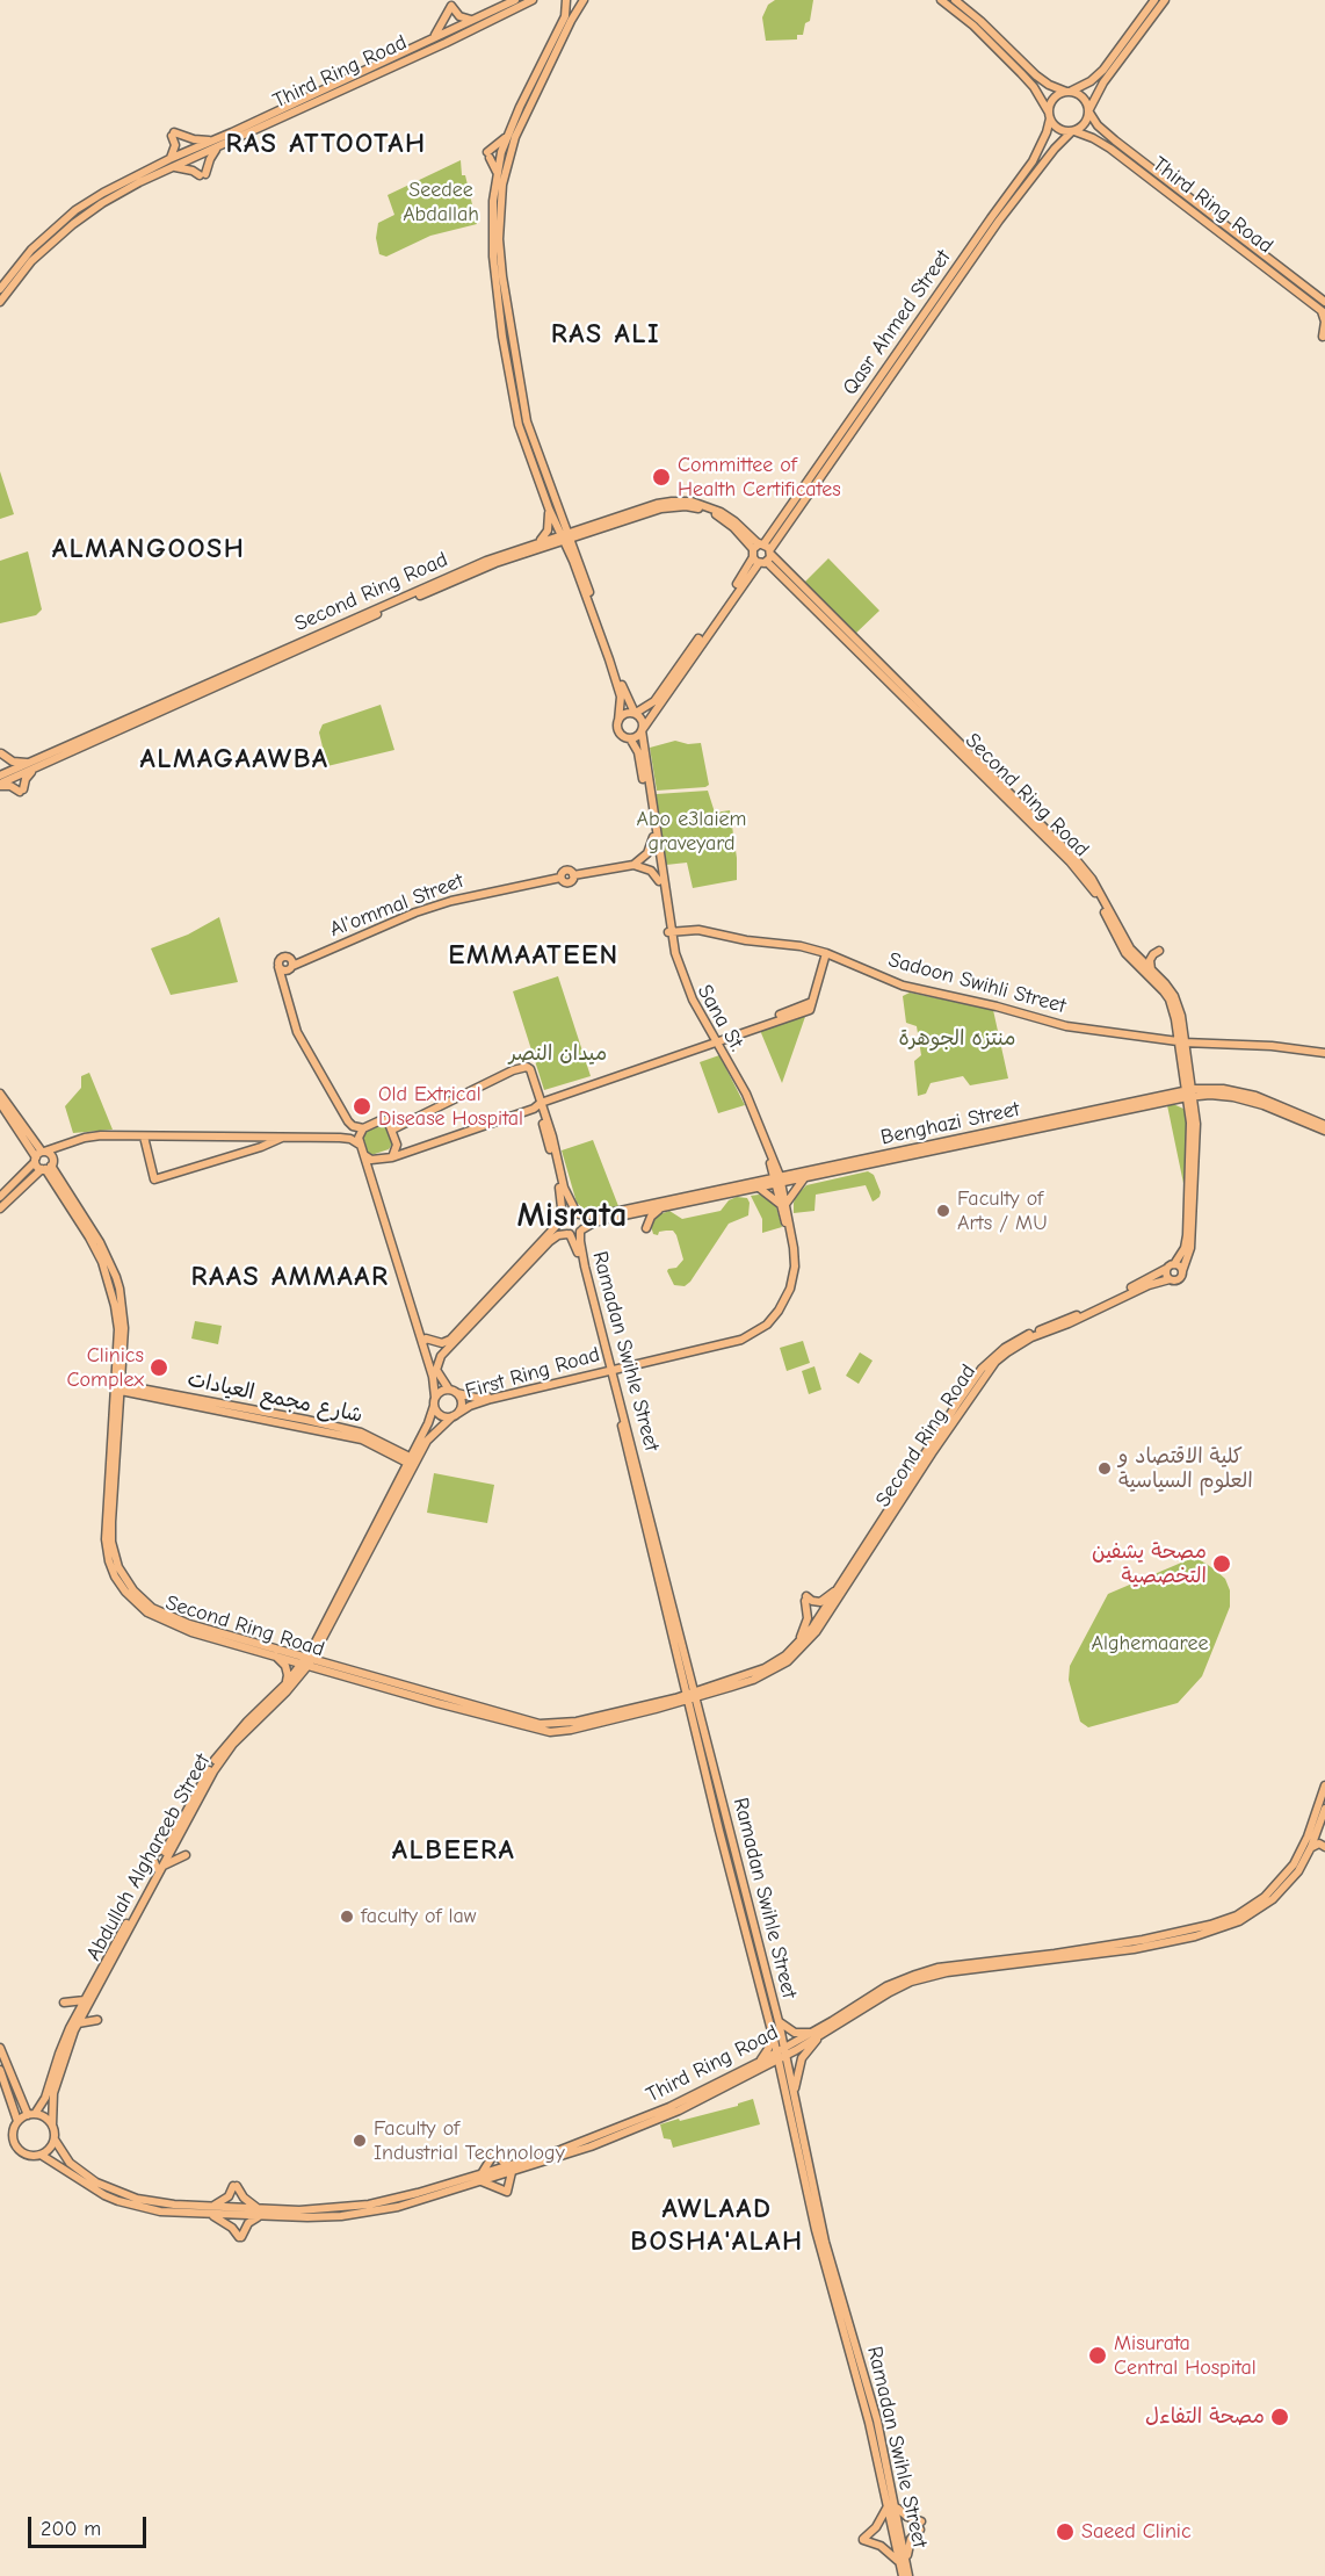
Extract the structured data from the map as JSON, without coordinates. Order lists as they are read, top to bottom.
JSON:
{
  "streets": {
    "main road": [
      "Third Ring Road",
      "Qasr Ahmed Street",
      "Second Ring Road",
      "Al'ommal Street",
      "Sadoon Swihli Street",
      "Sana St.",
      "Benghazi Street",
      "Ramadan Swihle Street",
      "First Ring Road",
      "شارع مجمع العيادات",
      "Abdullah Alghareeb Street"
    ]
  },
  "crossings": [
    ["Third Ring Road", "Qasr Ahmed Street"],
    ["Third Ring Road", "Ramadan Swihle Street"],
    ["Third Ring Road", "Abdullah Alghareeb Street"],
    ["Qasr Ahmed Street", "Second Ring Road"],
    ["Second Ring Road", "Sadoon Swihli Street"],
    ["Second Ring Road", "Benghazi Street"],
    ["Second Ring Road", "Ramadan Swihle Street"],
    ["Second Ring Road", "شارع مجمع العيادات"],
    ["Second Ring Road", "Abdullah Alghareeb Street"],
    ["Sana St.", "First Ring Road"],
    ["Benghazi Street", "Ramadan Swihle Street"],
    ["Benghazi Street", "First Ring Road"],
    ["Ramadan Swihle Street", "First Ring Road"],
    ["First Ring Road", "Abdullah Alghareeb Street"],
    ["شارع مجمع العيادات", "Abdullah Alghareeb Street"]
  ],
  "districts": [
    "RAS ATTOOTAH",
    "RAS ALI",
    "ALMANGOOSH",
    "ALMAGAAWBA",
    "EMMAATEEN",
    "Misrata",
    "RAAS AMMAAR",
    "ALBEERA",
    "AWLAAD BOSHA'ALAH"
  ],
  "parks": [
    "Seedee Abdallah",
    "Abo e3laiem graveyard",
    "منتزه الجوهرة",
    "ميدان النصر",
    "Alghemaaree"
  ],
  "places": [
    "Committee of Health Certificates",
    "Old Extrical Disease Hospital",
    "Faculty of Arts / MU",
    "Clinics Complex",
    "كلية الاقتصاد و العلوم السياسية",
    "مصحة يشفين التخصصية",
    "faculty of law",
    "Faculty of Industrial Technology",
    "Misurata Central Hospital",
    "مصحة التفاءل",
    "Saeed Clinic"
  ],
  "scale_bar": "200 m"
}
